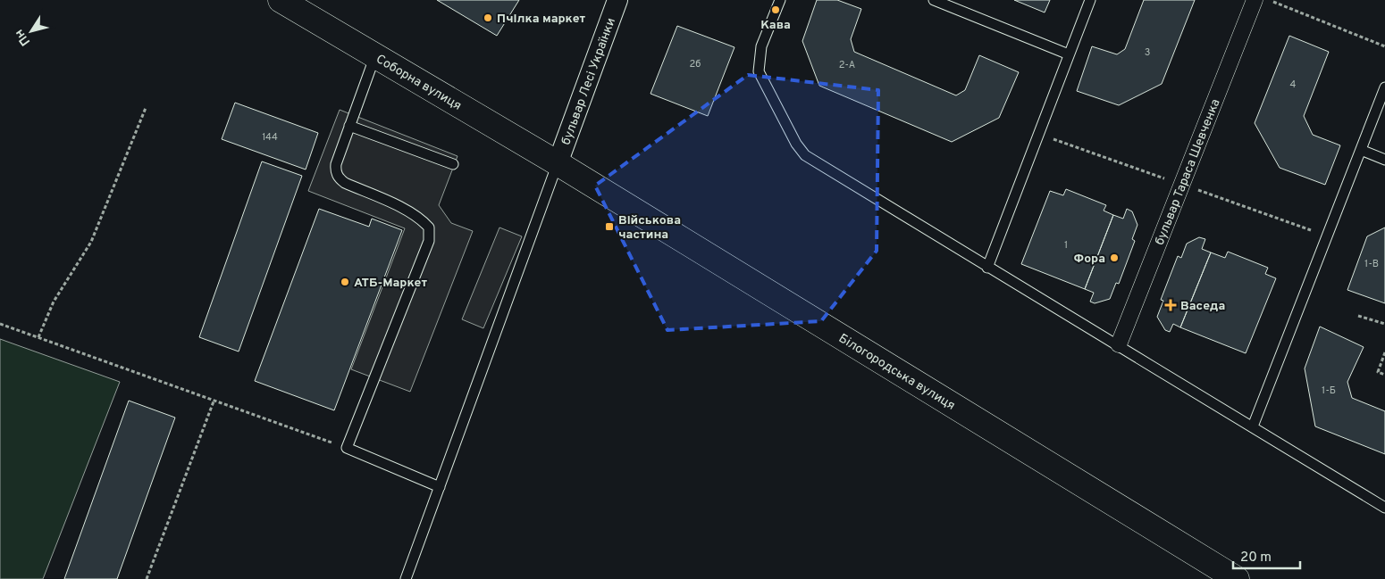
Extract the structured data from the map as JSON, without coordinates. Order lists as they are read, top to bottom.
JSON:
{
  "streets": {
    "main road": ["Соборна вулиця", "Білогородська вулиця"],
    "street": ["бульвар Лесі Українки", "бульвар Тараса Шевченка"]
  },
  "crossings": [
    ["Соборна вулиця", "бульвар Лесі Українки"],
    ["Соборна вулиця", "Білогородська вулиця"],
    ["бульвар Лесі Українки", "Білогородська вулиця"]
  ],
  "places": {
    "other": [
      "Кава",
      "Пчілка маркет",
      "Фора",
      "АТБ-Маркет"
    ],
    "transit": ["Військова частина"],
    "health": ["Васеда"]
  },
  "house_numbers": [
    "3",
    "2б",
    "2-А",
    "4",
    "144",
    "1",
    "1-В",
    "1-Б"
  ],
  "scale_bar": "20 m",
  "north": "bottom left"
}
